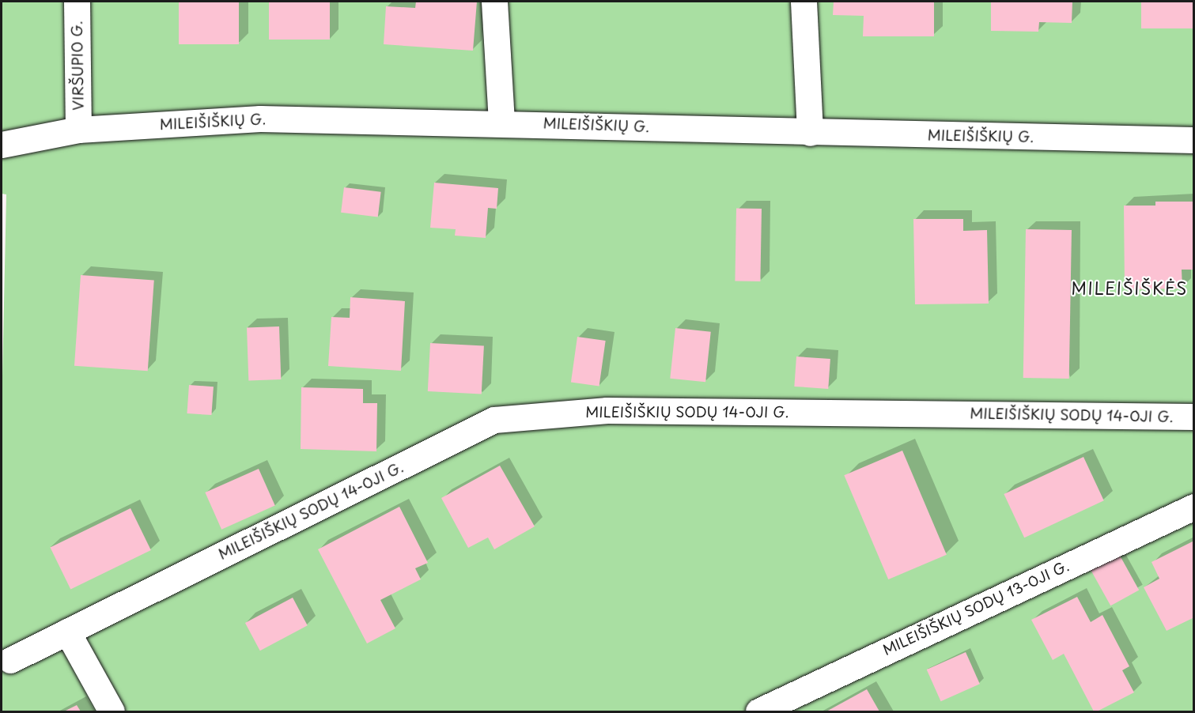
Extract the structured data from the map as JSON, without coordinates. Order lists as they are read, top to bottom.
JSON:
{
  "streets": {
    "street": [
      "VIRŠUPIO G.",
      "MILEIŠIŠKIŲ G.",
      "MILEIŠIŠKIŲ SODŲ 14-OJI G.",
      "MILEIŠIŠKIŲ SODŲ 13-OJI G."
    ]
  },
  "crossings": [
    ["VIRŠUPIO G.", "MILEIŠIŠKIŲ G."]
  ],
  "districts": ["MILEIŠIŠKĖS"]
}
